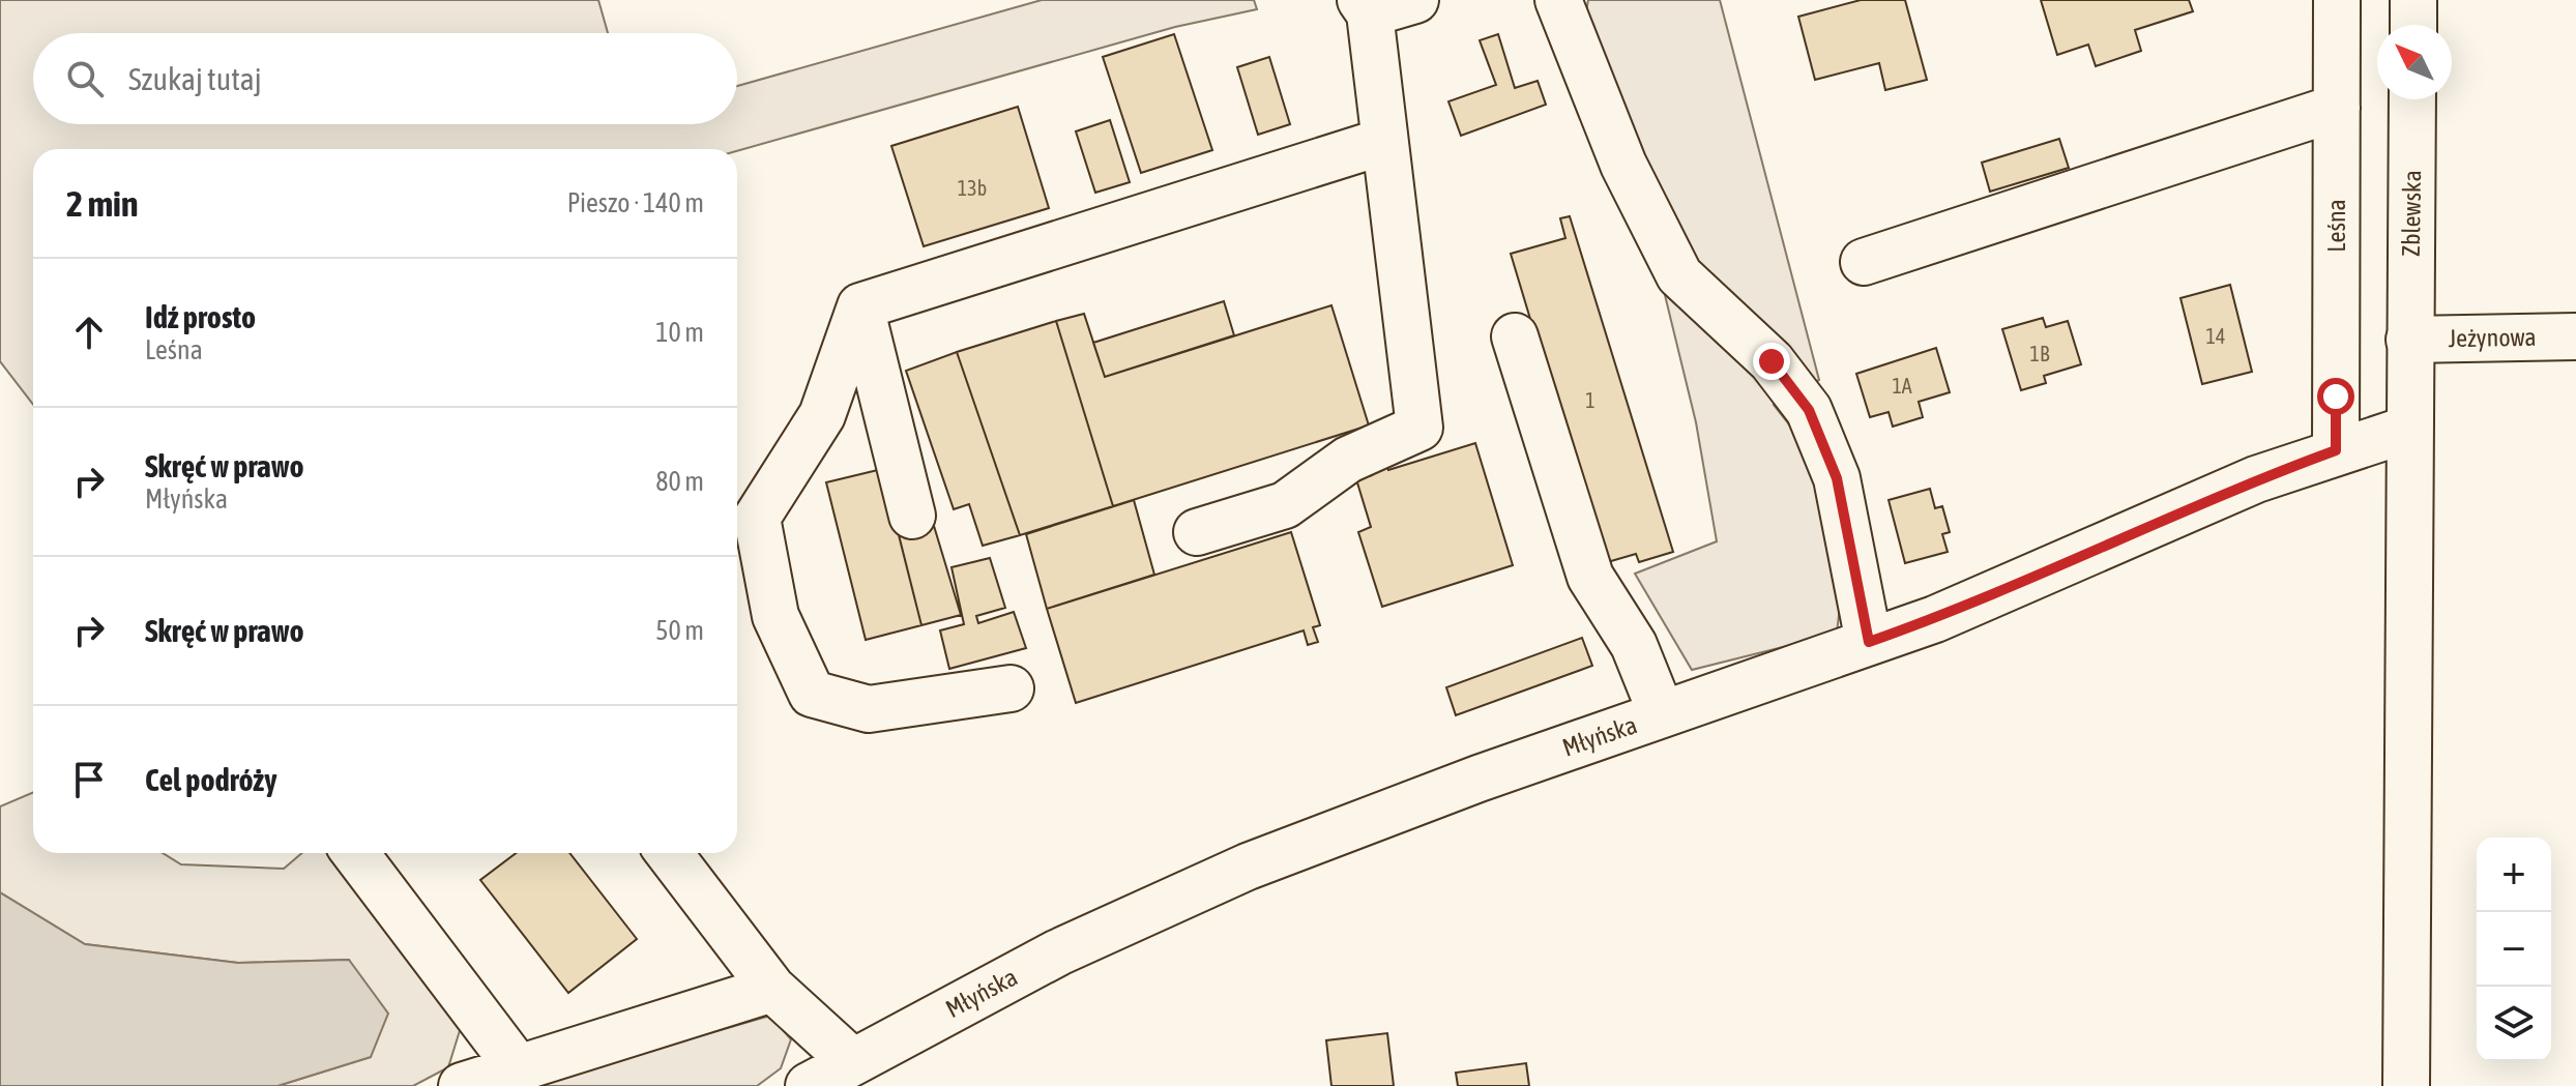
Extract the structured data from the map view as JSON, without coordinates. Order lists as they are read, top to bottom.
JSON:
{
  "streets": {
    "street": [
      "Zblewska",
      "Leśna",
      "Jeżynowa",
      "Młyńska"
    ]
  },
  "crossings": [
    ["Zblewska", "Jeżynowa"],
    ["Zblewska", "Młyńska"],
    ["Leśna", "Młyńska"]
  ],
  "house_numbers": [
    "13b",
    "14",
    "1B",
    "1A",
    "1"
  ],
  "north": "top left",
  "page": {
    "search": "Szukaj tutaj",
    "heading": ["2 min", "Pieszo · 140 m"],
    "list": [
      ["Idź prosto", "Leśna", "10 m"],
      ["Skręć w prawo", "Młyńska", "80 m"],
      ["Skręć w prawo", "50 m"],
      "Cel podróży"
    ],
    "map_buttons": ["+", "−"]
  }
}
